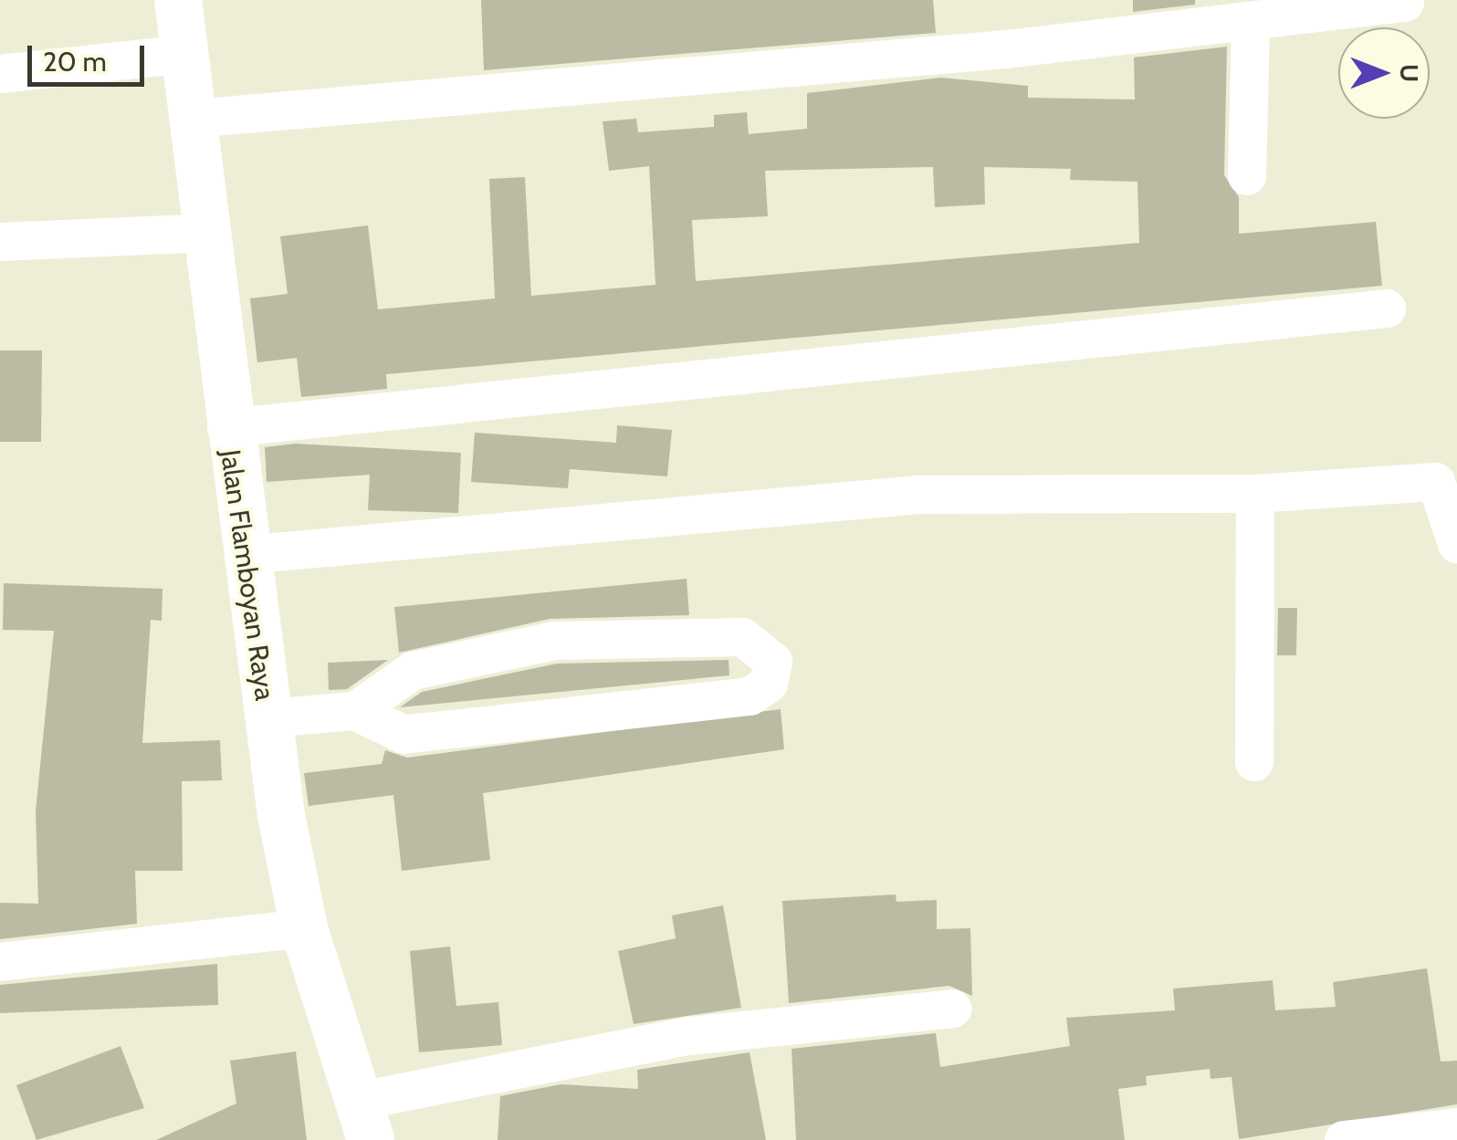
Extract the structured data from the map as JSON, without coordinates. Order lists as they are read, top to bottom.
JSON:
{
  "streets": {
    "main road": ["Jalan Flamboyan Raya"]
  },
  "scale_bar": "20 m",
  "north": "right"
}
